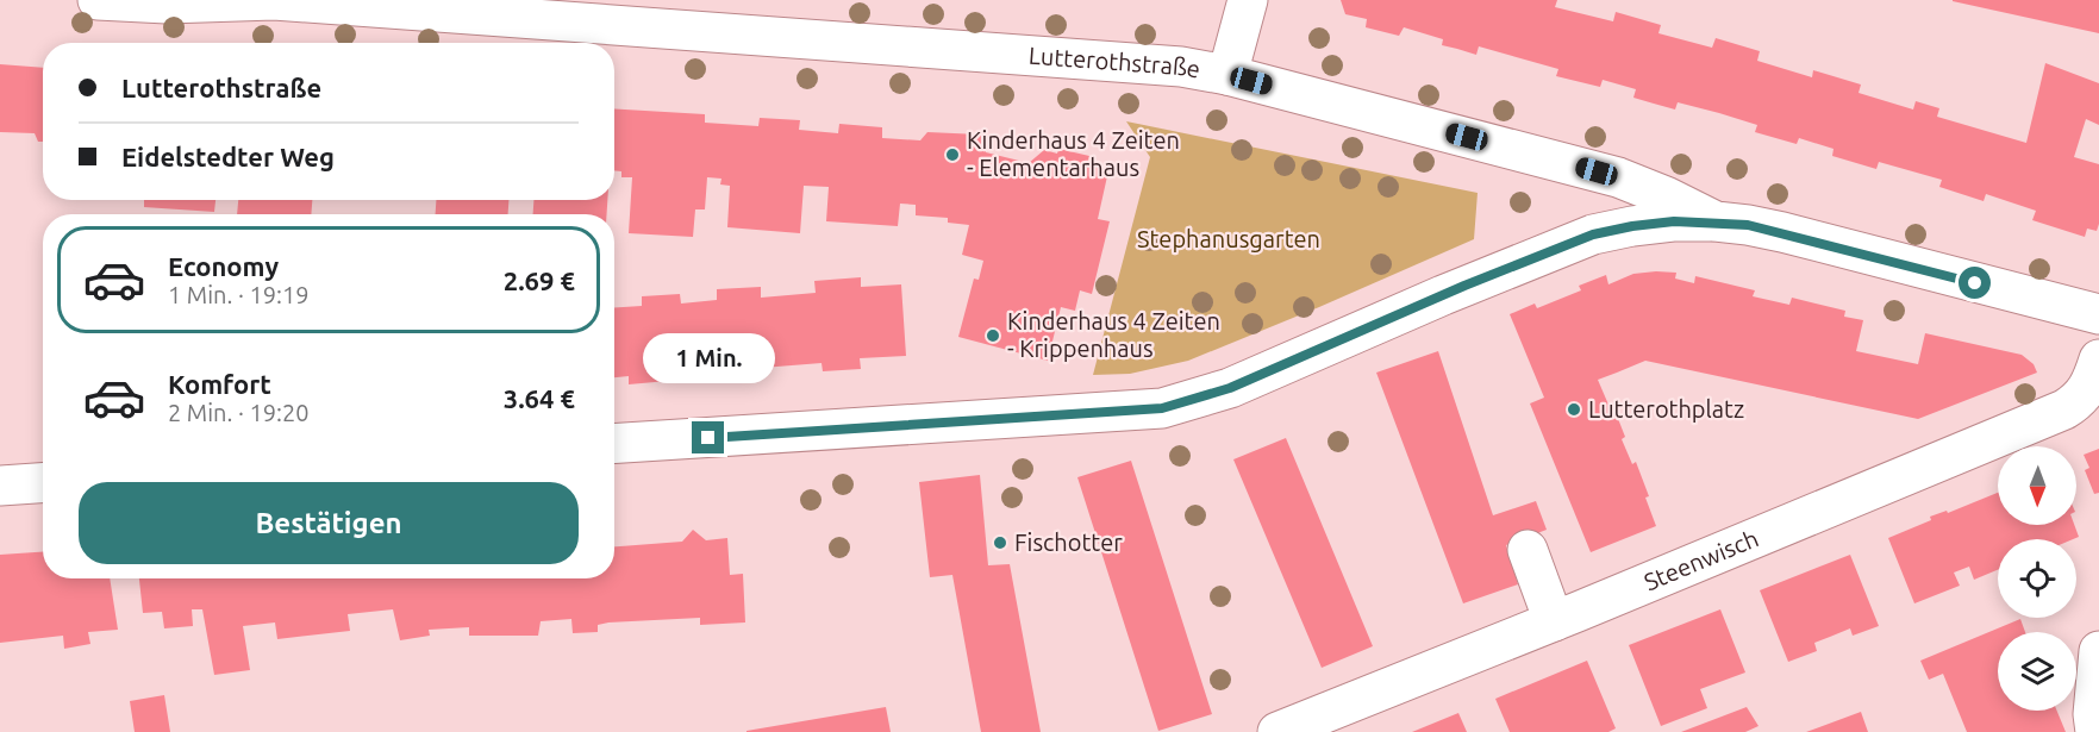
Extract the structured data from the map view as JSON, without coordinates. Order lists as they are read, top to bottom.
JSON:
{
  "streets": {
    "street": ["Lutterothstraße", "Steenwisch"]
  },
  "parks": ["Stephanusgarten"],
  "places": [
    "Kinderhaus 4 Zeiten - Elementarhaus",
    "Kinderhaus 4 Zeiten - Krippenhaus",
    "Lutterothplatz",
    "Fischotter"
  ],
  "north": "bottom",
  "page": {
    "banner": ["Lutterothstraße", "Eidelstedter Weg"],
    "list": [
      {
        "name": "Economy",
        "note": "1 Min. · 19:19",
        "value": "2.69 €"
      },
      {
        "name": "Komfort",
        "note": "2 Min. · 19:20",
        "value": "3.64 €"
      }
    ],
    "bubble": "1 Min.",
    "buttons": "Bestätigen"
  }
}
